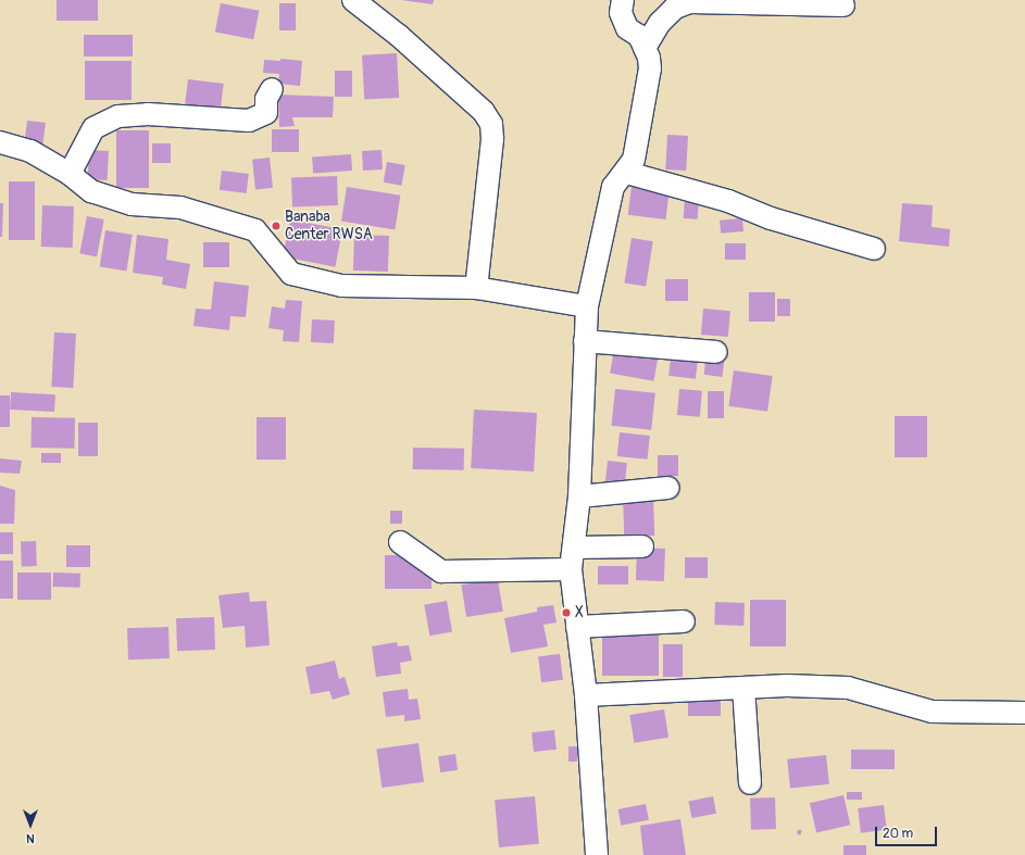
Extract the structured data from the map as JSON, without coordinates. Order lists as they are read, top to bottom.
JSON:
{
  "places": ["Banaba Center RWSA", "X"],
  "scale_bar": "20 m",
  "north": "bottom"
}
